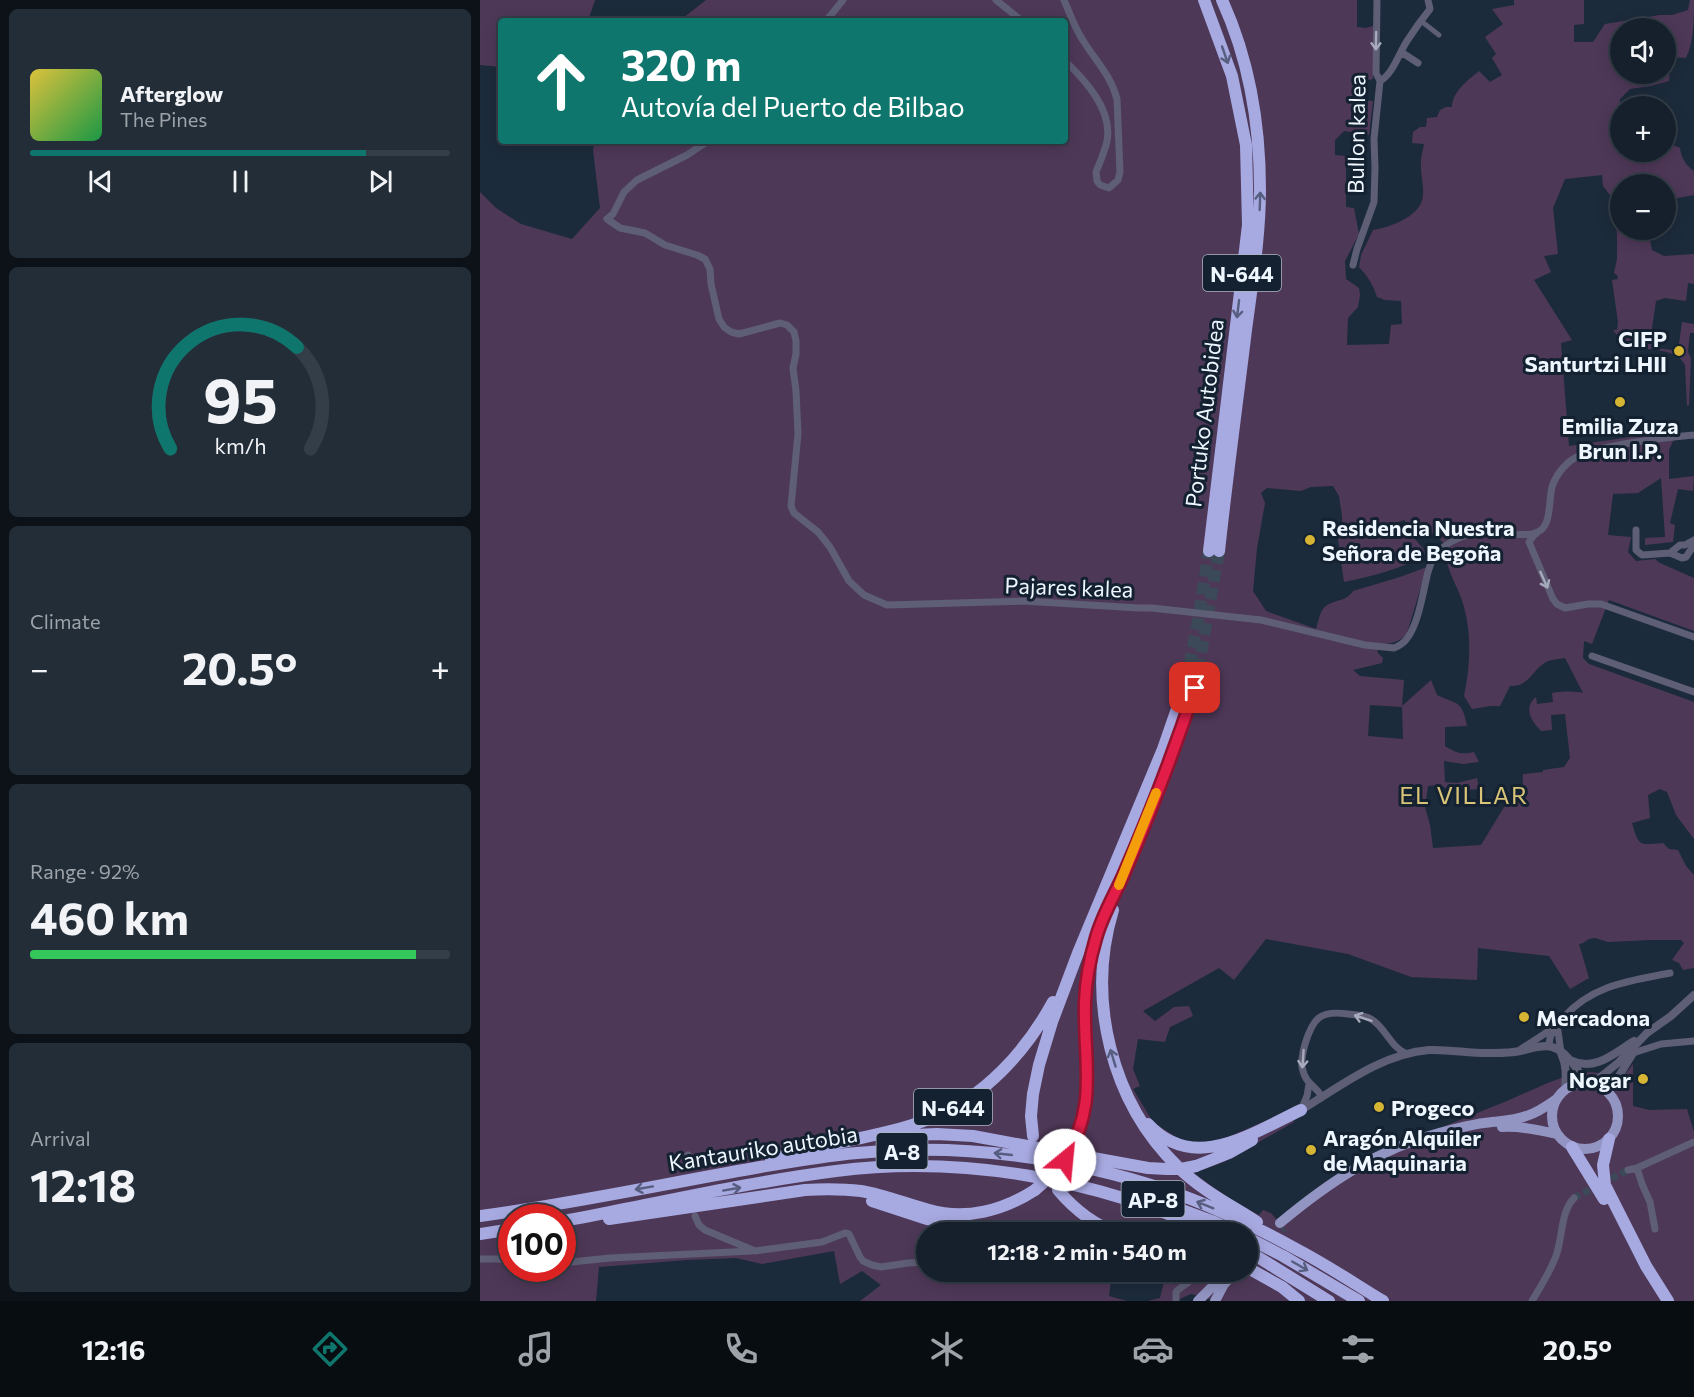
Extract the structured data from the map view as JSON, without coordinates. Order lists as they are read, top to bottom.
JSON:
{
  "streets": {
    "highway": [
      "N-644",
      "Portuko Autobidea",
      "Kantauriko autobia",
      "A-8",
      "AP-8"
    ],
    "street": ["Bullon kalea", "Pajares kalea"]
  },
  "crossings": [
    ["N-644", "Kantauriko autobia"],
    ["Kantauriko autobia", "AP-8"]
  ],
  "districts": ["EL VILLAR"],
  "places": [
    "CIFP Santurtzi LHII",
    "Emilia Zuza Brun I.P.",
    "Residencia Nuestra Señora de Begoña",
    "Mercadona",
    "Nogar",
    "Progeco",
    "Aragón Alquiler de Maquinaria"
  ],
  "page": {
    "map_buttons": ["+", "−"],
    "turn": ["320 m", "Autovía del Puerto de Bilbao"],
    "song": ["Afterglow", "The Pines"],
    "tile": [
      "Climate",
      ["Range · 92%", "460 km"],
      ["Arrival", "12:18"]
    ],
    "heat": ["−", "20.5°", "+"],
    "limit": "100",
    "trip": "12:18 · 2 min · 540 m",
    "tabs": ["12:16", "20.5°"],
    "gauge": ["95", "km/h"]
  }
}
